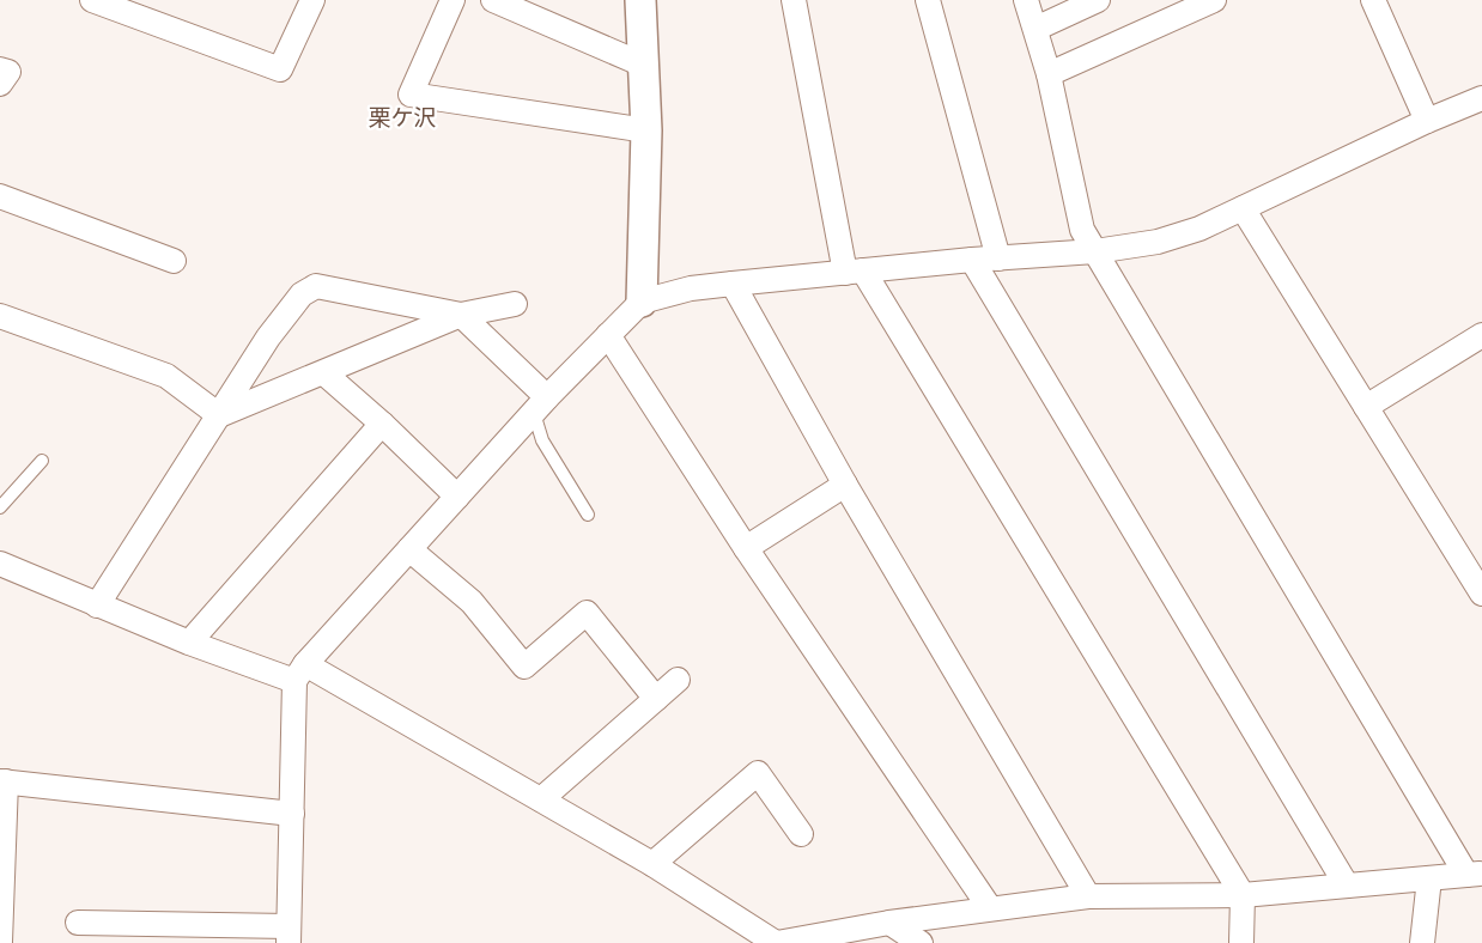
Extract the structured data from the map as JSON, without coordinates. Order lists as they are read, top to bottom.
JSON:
{
  "districts": ["栗ケ沢"]
}
